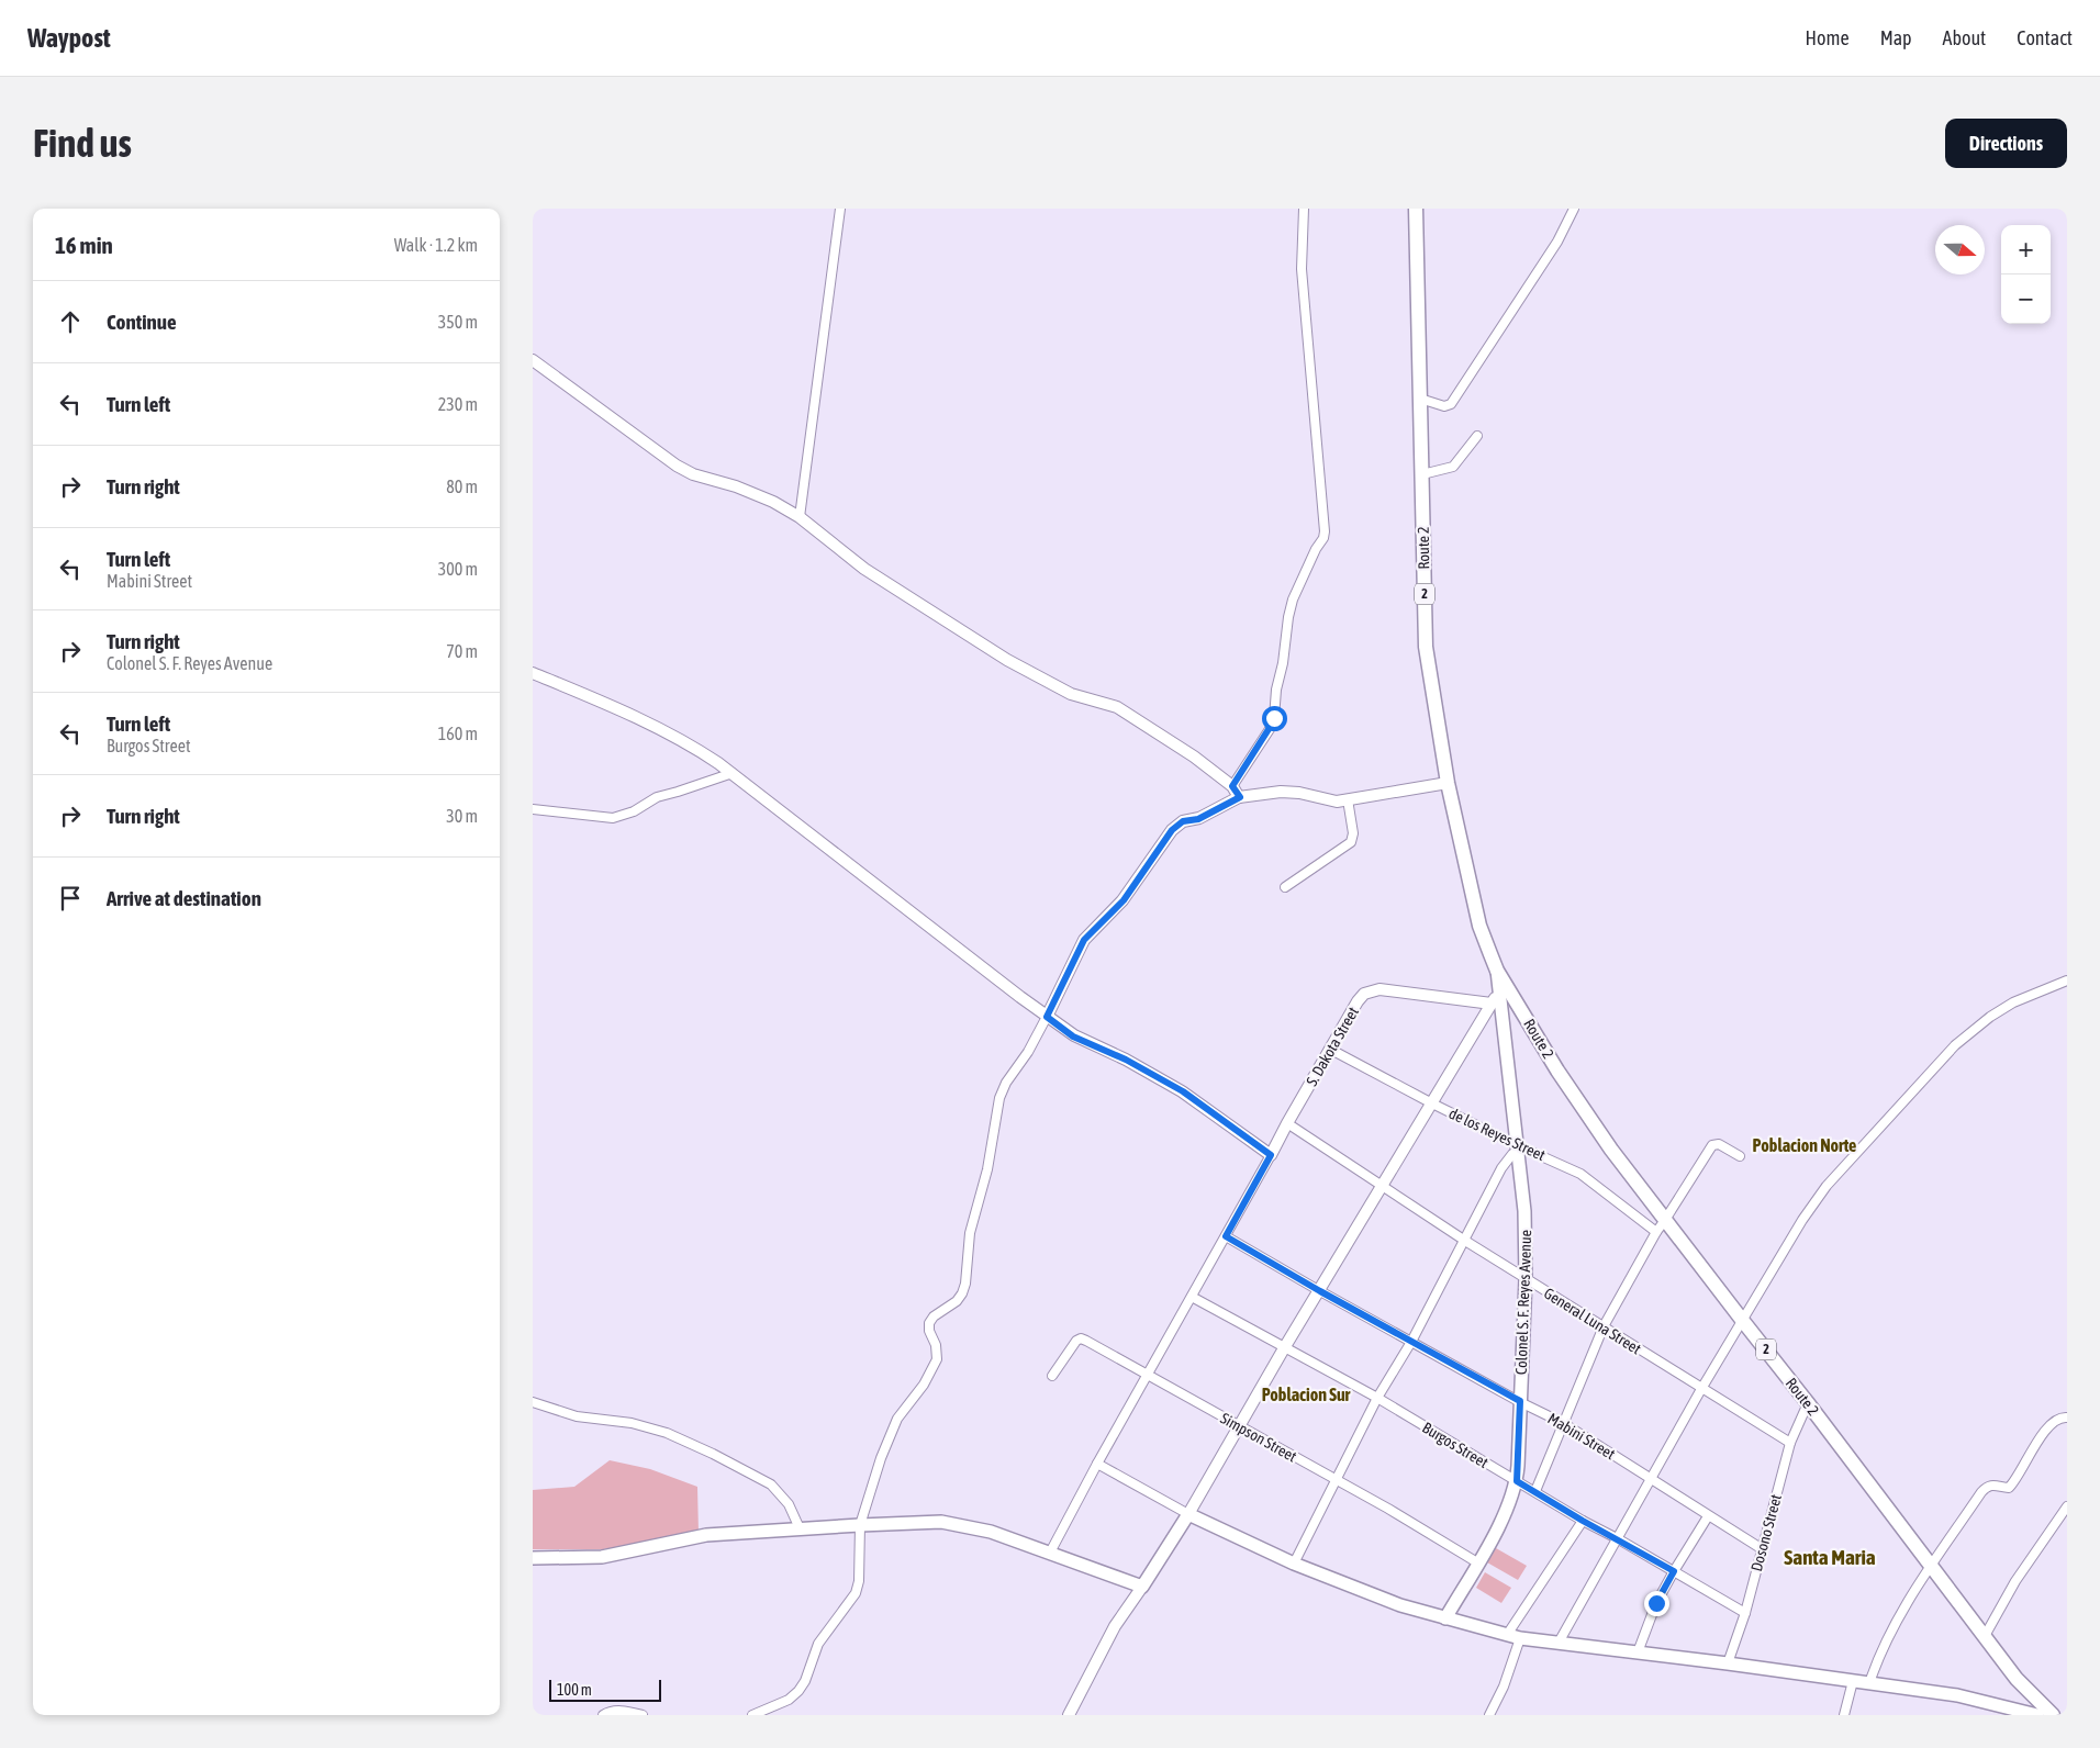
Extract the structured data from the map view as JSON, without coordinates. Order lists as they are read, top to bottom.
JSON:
{
  "streets": {
    "highway": ["Route 2", "2"],
    "main road": ["Colonel S. F. Reyes Avenue"],
    "street": [
      "S. Dakota Street",
      "de los Reyes Street",
      "General Luna Street",
      "Mabini Street",
      "Simpson Street",
      "Burgos Street",
      "Dosono Street"
    ]
  },
  "crossings": [
    ["Route 2", "Colonel S. F. Reyes Avenue"],
    ["Route 2", "Dosono Street"],
    ["S. Dakota Street", "de los Reyes Street"],
    ["S. Dakota Street", "General Luna Street"],
    ["de los Reyes Street", "Colonel S. F. Reyes Avenue"],
    ["Colonel S. F. Reyes Avenue", "General Luna Street"],
    ["Colonel S. F. Reyes Avenue", "Mabini Street"],
    ["Colonel S. F. Reyes Avenue", "Simpson Street"],
    ["Colonel S. F. Reyes Avenue", "Burgos Street"],
    ["General Luna Street", "Dosono Street"],
    ["Mabini Street", "Dosono Street"],
    ["Burgos Street", "Dosono Street"]
  ],
  "districts": ["Poblacion Norte", "Poblacion Sur", "Santa Maria"],
  "scale_bar": "100 m",
  "north": "right",
  "page": {
    "header": "Waypost",
    "nav": [
      "Home",
      "Map",
      "About",
      "Contact"
    ],
    "buttons": "Directions",
    "title": "Find us",
    "heading": ["16 min", "Walk · 1.2 km"],
    "map_buttons": ["+", "−"],
    "list": [
      ["Continue", "350 m"],
      ["Turn left", "230 m"],
      ["Turn right", "80 m"],
      ["Turn left", "Mabini Street", "300 m"],
      ["Turn right", "Colonel S. F. Reyes Avenue", "70 m"],
      ["Turn left", "Burgos Street", "160 m"],
      ["Turn right", "30 m"],
      "Arrive at destination"
    ],
    "scale": "100 m"
  }
}
